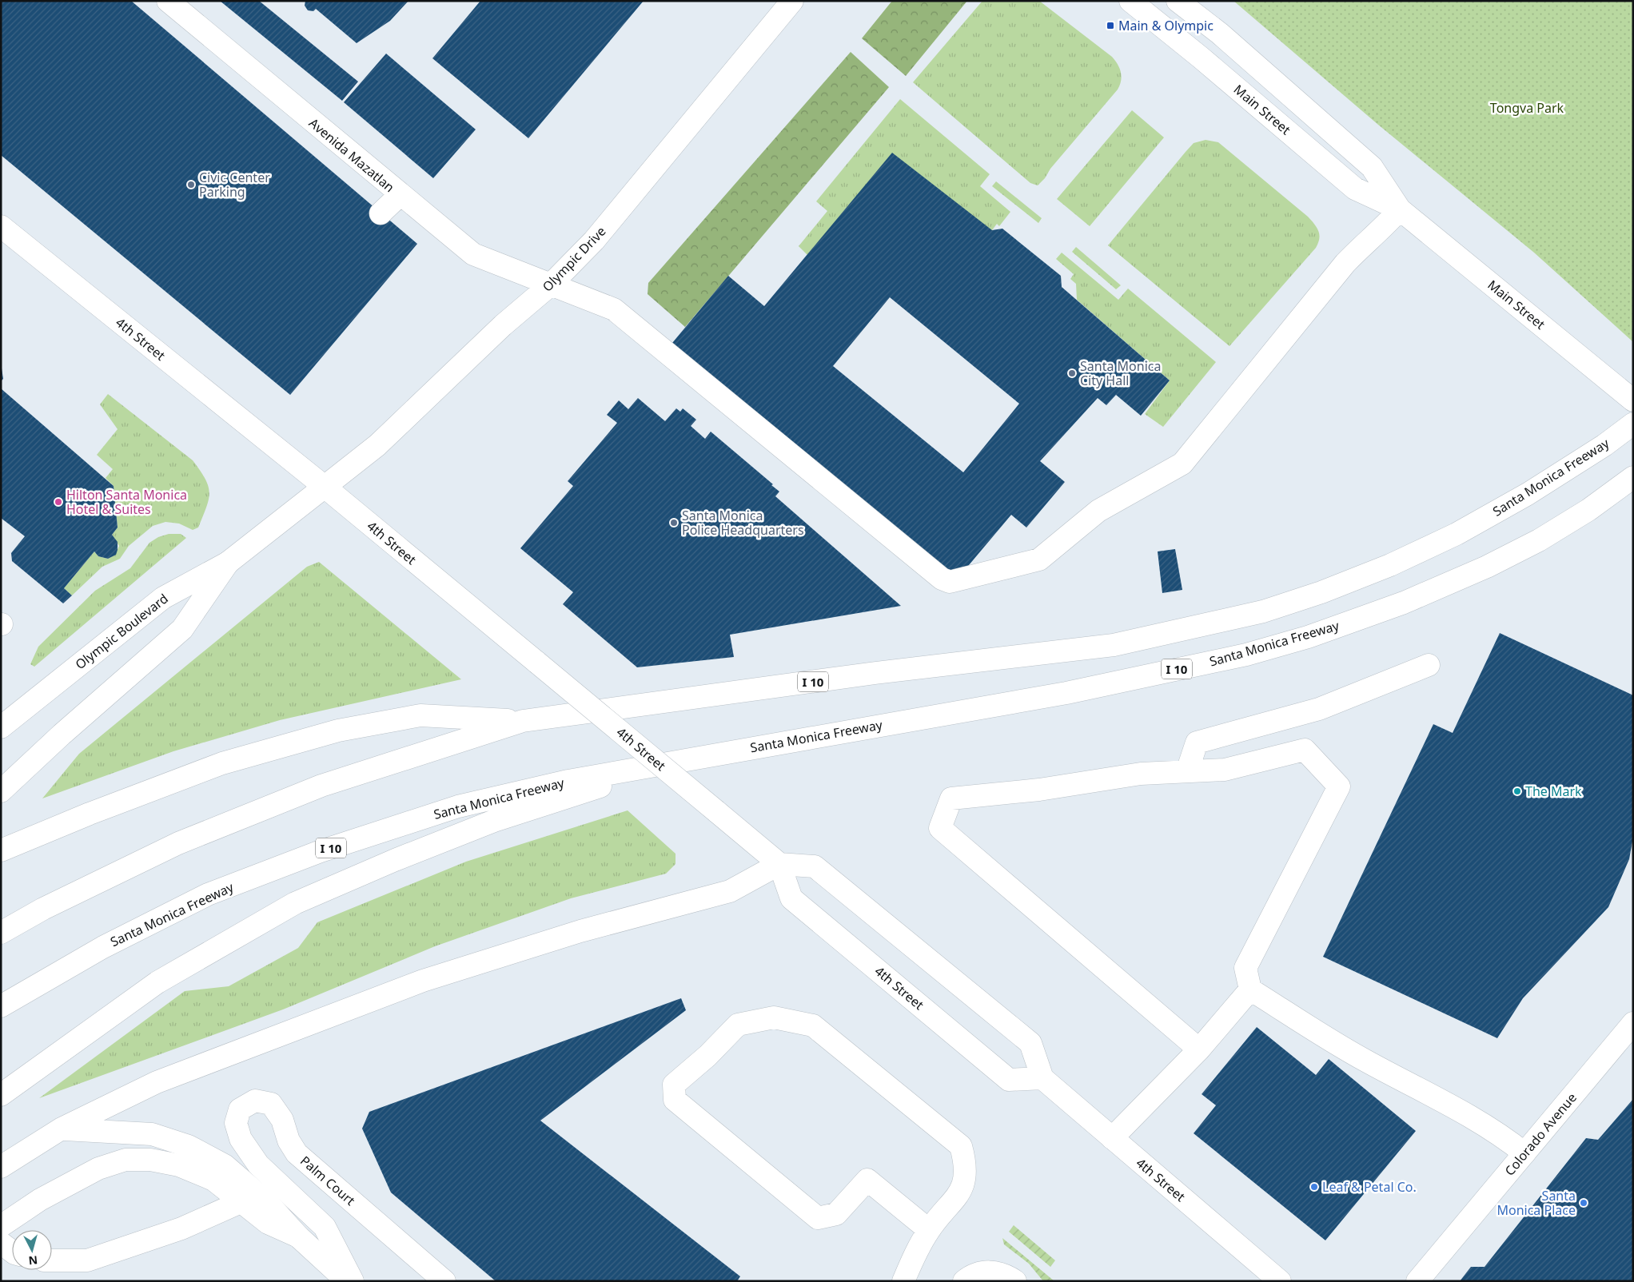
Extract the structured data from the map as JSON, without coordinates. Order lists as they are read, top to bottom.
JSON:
{
  "streets": {
    "main road": [
      "Main Street",
      "Avenida Mazatlan",
      "Olympic Drive",
      "4th Street",
      "Santa Monica Freeway",
      "Olympic Boulevard",
      "I 10",
      "Colorado Avenue",
      "Palm Court"
    ]
  },
  "crossings": [
    ["Main Street", "Avenida Mazatlan"],
    ["Avenida Mazatlan", "Olympic Drive"],
    ["Olympic Drive", "4th Street"],
    ["Olympic Drive", "Olympic Boulevard"],
    ["4th Street", "Olympic Boulevard"]
  ],
  "parks": ["Tongva Park"],
  "places": {
    "transit": ["Main & Olympic"],
    "other": [
      "Civic Center Parking",
      "Santa Monica City Hall",
      "Hilton Santa Monica Hotel & Suites",
      "Santa Monica Police Headquarters",
      "The Mark",
      "Leaf & Petal Co.",
      "Santa Monica Place"
    ]
  },
  "north": "bottom"
}
